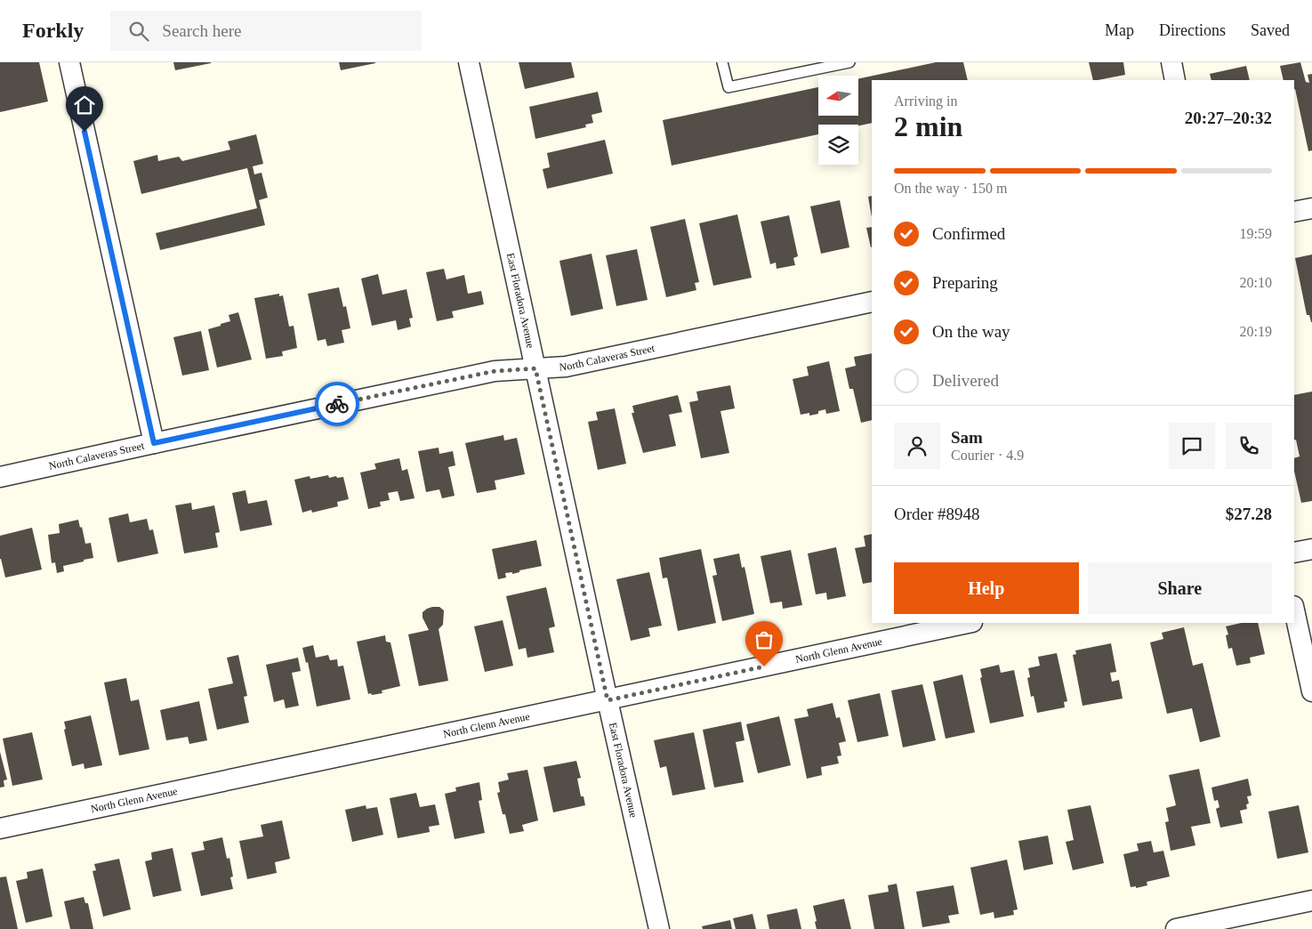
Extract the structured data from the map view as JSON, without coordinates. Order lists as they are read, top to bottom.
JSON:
{
  "streets": {
    "street": ["East Floradora Avenue", "North Calaveras Street", "North Glenn Avenue"]
  },
  "crossings": [
    ["East Floradora Avenue", "North Calaveras Street"],
    ["East Floradora Avenue", "North Glenn Avenue"]
  ],
  "north": "left",
  "page": {
    "header": "Forkly",
    "search": "Search here",
    "nav": ["Map", "Directions", "Saved"],
    "heading": ["2 min", "Arriving in", "20:27–20:32"],
    "panel": [
      "Sam",
      "Courier · 4.9",
      "Order #8948",
      "$27.28"
    ],
    "bar": "On the way · 150 m",
    "list": [
      ["Confirmed", "19:59"],
      ["Preparing", "20:10"],
      ["On the way", "20:19"],
      "Delivered"
    ],
    "buttons": ["Help", "Share"]
  }
}
